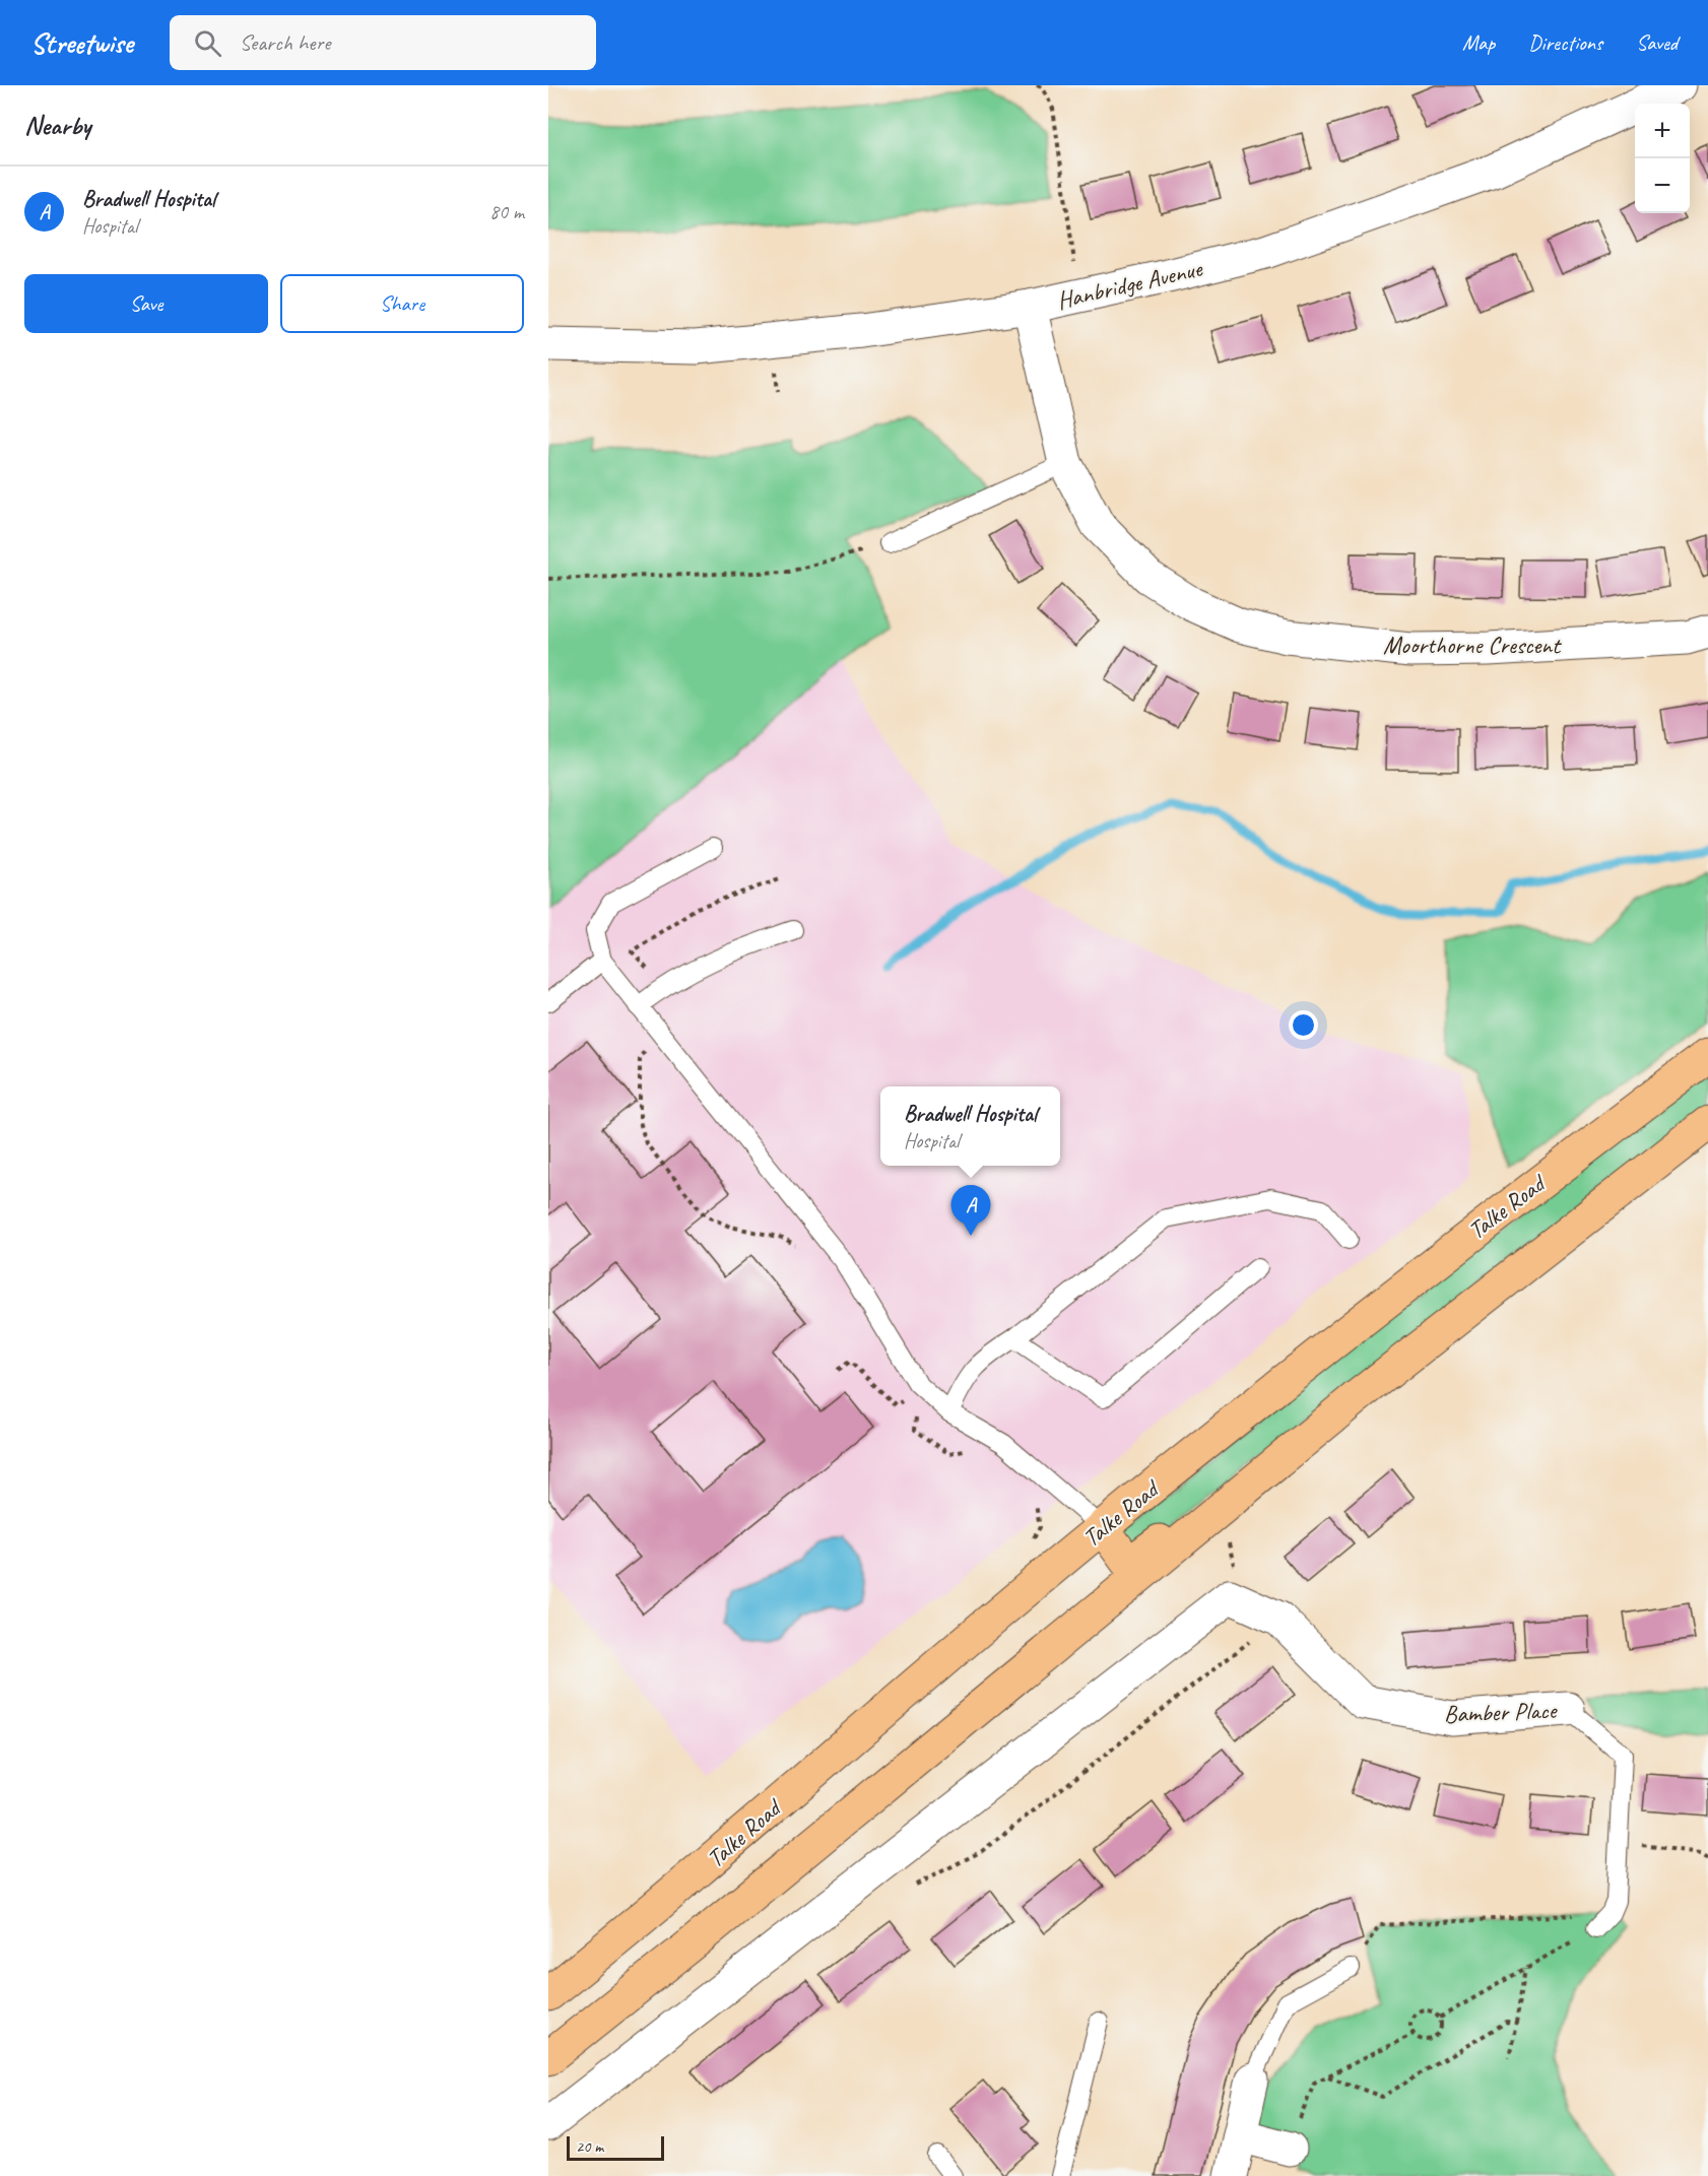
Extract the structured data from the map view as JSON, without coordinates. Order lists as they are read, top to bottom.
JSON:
{
  "streets": {
    "highway": ["Talke Road"],
    "street": ["Hanbridge Avenue", "Moorthorne Crescent", "Bamber Place"]
  },
  "crossings": [
    ["Hanbridge Avenue", "Moorthorne Crescent"]
  ],
  "scale_bar": "20 m",
  "page": {
    "header": "Streetwise",
    "search": "Search here",
    "nav": ["Map", "Directions", "Saved"],
    "heading": "Nearby",
    "map_buttons": ["+", "−"],
    "list": [
      {
        "mark": "A",
        "name": "Bradwell Hospital",
        "note": "Hospital",
        "value": "80 m"
      }
    ],
    "buttons": ["Save", "Share"],
    "popup": ["Bradwell Hospital", "Hospital"],
    "pins": "A",
    "scale": "20 m"
  }
}
